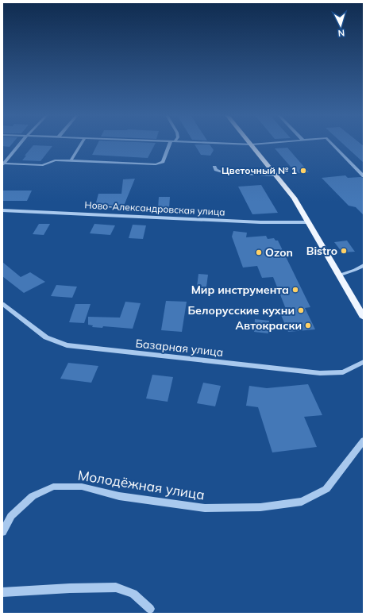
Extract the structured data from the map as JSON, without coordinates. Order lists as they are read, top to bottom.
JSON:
{
  "streets": {
    "street": ["Ново-Александровская улица", "Базарная улица", "Молодёжная улица"]
  },
  "places": [
    "Цветочный № 1",
    "Bistro",
    "Ozon",
    "Мир инструмента",
    "Белорусские кухни",
    "Автокраски"
  ],
  "north": "bottom"
}
